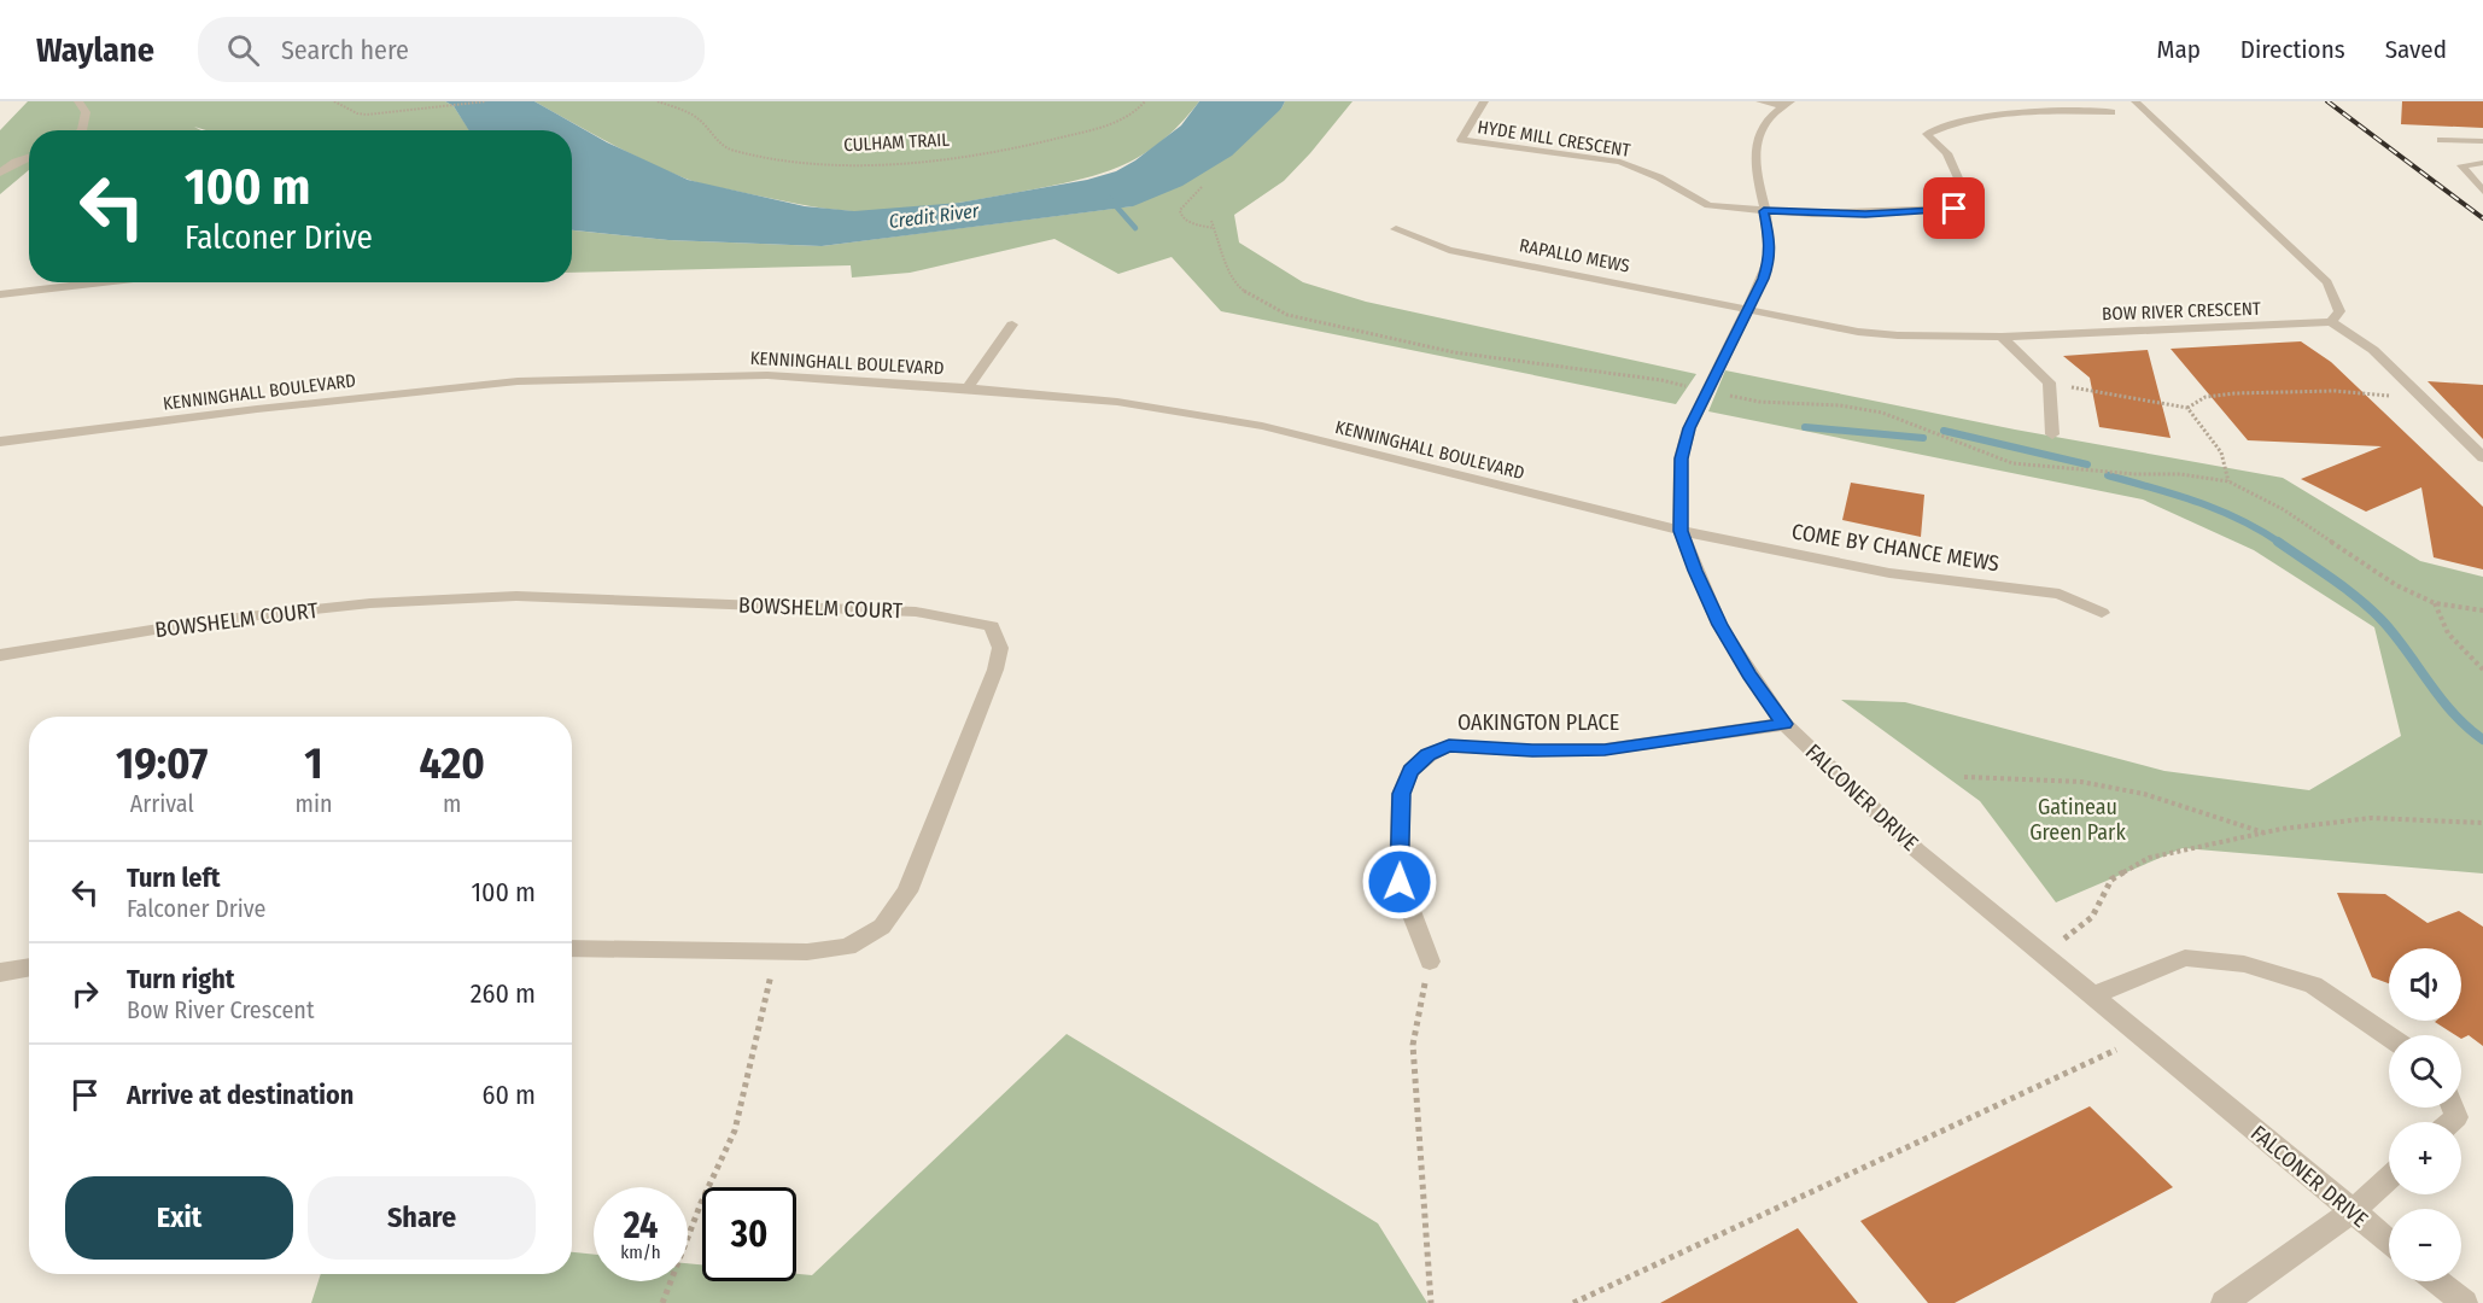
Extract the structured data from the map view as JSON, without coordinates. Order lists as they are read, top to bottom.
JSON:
{
  "streets": {
    "street": [
      "HYDE MILL CRESCENT",
      "RAPALLO MEWS",
      "BOW RIVER CRESCENT",
      "KENNINGHALL BOULEVARD",
      "COME BY CHANCE MEWS",
      "BOWSHELM COURT",
      "OAKINGTON PLACE",
      "FALCONER DRIVE"
    ],
    "path": ["CULHAM TRAIL"]
  },
  "crossings": [
    ["HYDE MILL CRESCENT", "FALCONER DRIVE"],
    ["RAPALLO MEWS", "BOW RIVER CRESCENT"],
    ["RAPALLO MEWS", "FALCONER DRIVE"],
    ["BOW RIVER CRESCENT", "FALCONER DRIVE"],
    ["KENNINGHALL BOULEVARD", "COME BY CHANCE MEWS"],
    ["KENNINGHALL BOULEVARD", "FALCONER DRIVE"],
    ["COME BY CHANCE MEWS", "FALCONER DRIVE"],
    ["OAKINGTON PLACE", "FALCONER DRIVE"]
  ],
  "water": ["Credit River"],
  "parks": ["Gatineau Green Park"],
  "page": {
    "header": "Waylane",
    "search": "Search here",
    "nav": ["Map", "Directions", "Saved"],
    "turn": ["100 m", "Falconer Drive"],
    "eta": [
      "19:07",
      "Arrival",
      "1",
      "min",
      "420",
      "m"
    ],
    "list": [
      {
        "name": "Turn left",
        "note": "Falconer Drive",
        "value": "100 m"
      },
      {
        "name": "Turn right",
        "note": "Bow River Crescent",
        "value": "260 m"
      },
      {
        "name": "Arrive at destination",
        "value": "60 m"
      }
    ],
    "map_buttons": ["+", "−"],
    "buttons": ["Exit", "Share"],
    "speed": "24 km/h",
    "limit": "30"
  }
}
